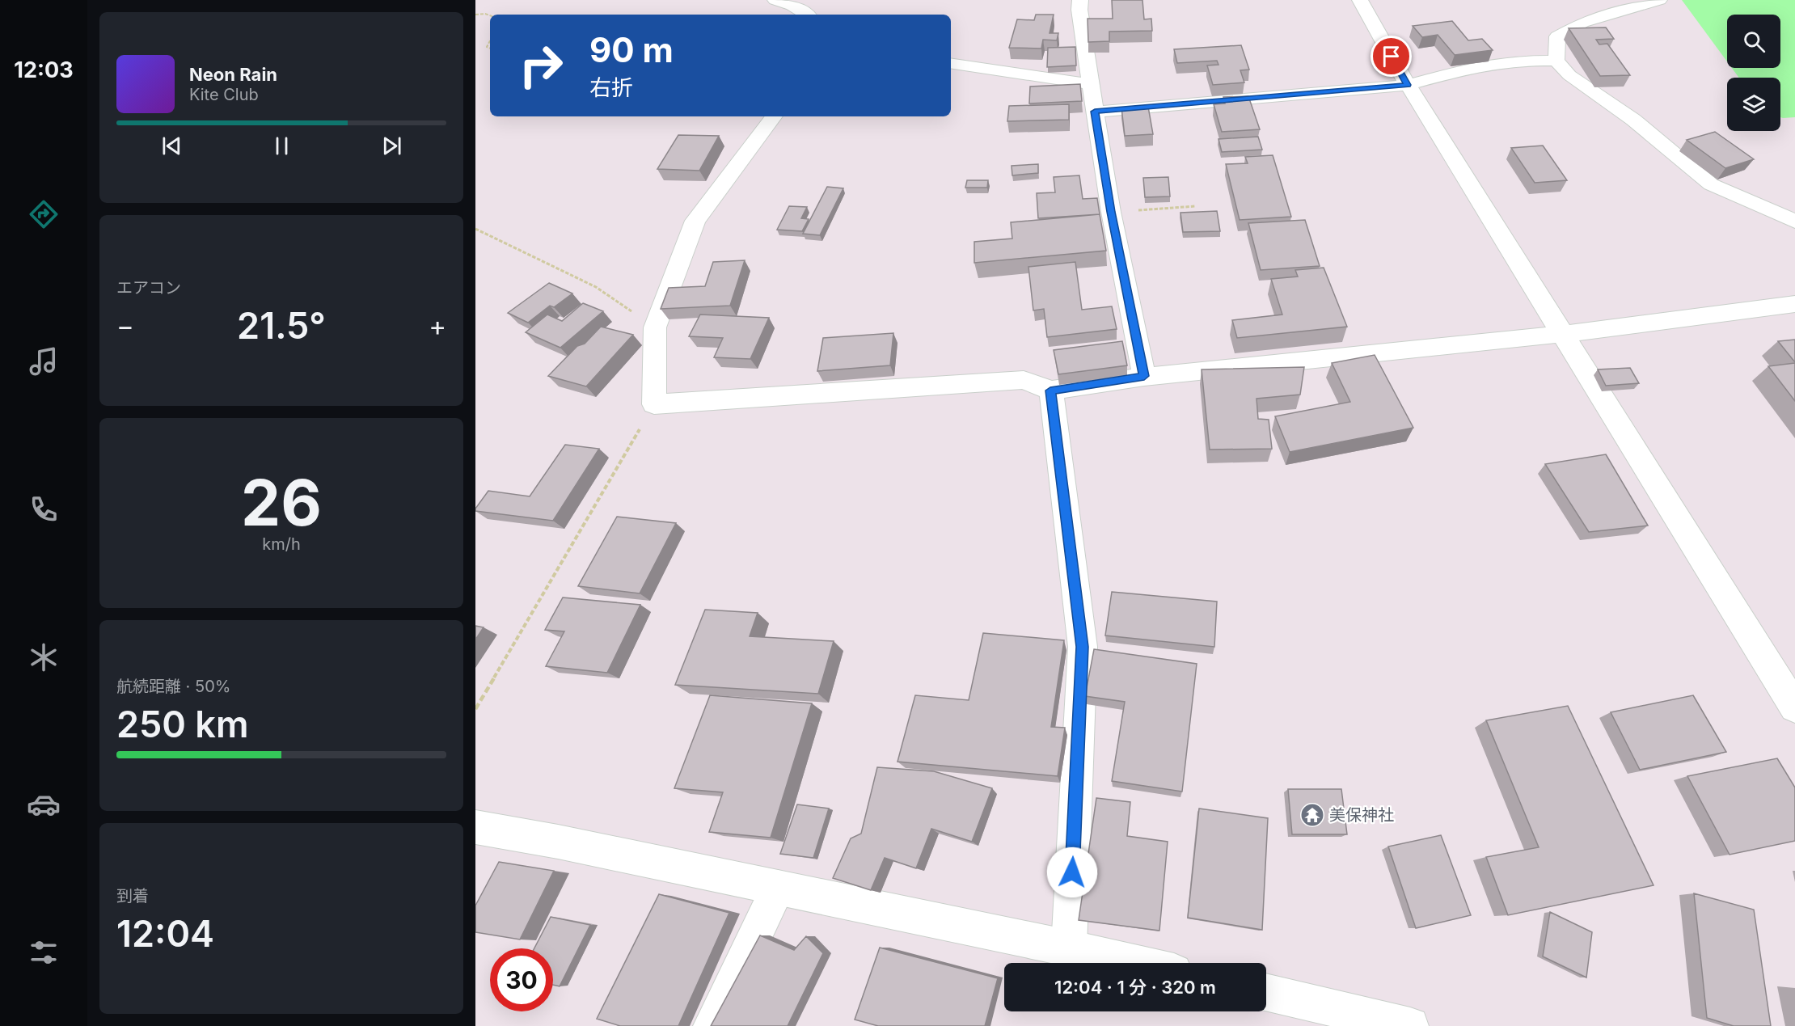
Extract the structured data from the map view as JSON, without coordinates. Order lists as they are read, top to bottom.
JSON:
{
  "places": {
    "temple": ["美保神社"]
  },
  "page": {
    "tabs": "12:03",
    "turn": ["90 m", "右折"],
    "song": ["Neon Rain", "Kite Club"],
    "tile": [
      "エアコン",
      ["26", "km/h"],
      ["航続距離 · 50%", "250 km"],
      ["到着", "12:04"]
    ],
    "heat": ["−", "21.5°", "+"],
    "limit": "30",
    "trip": "12:04 · 1 分 · 320 m"
  }
}
